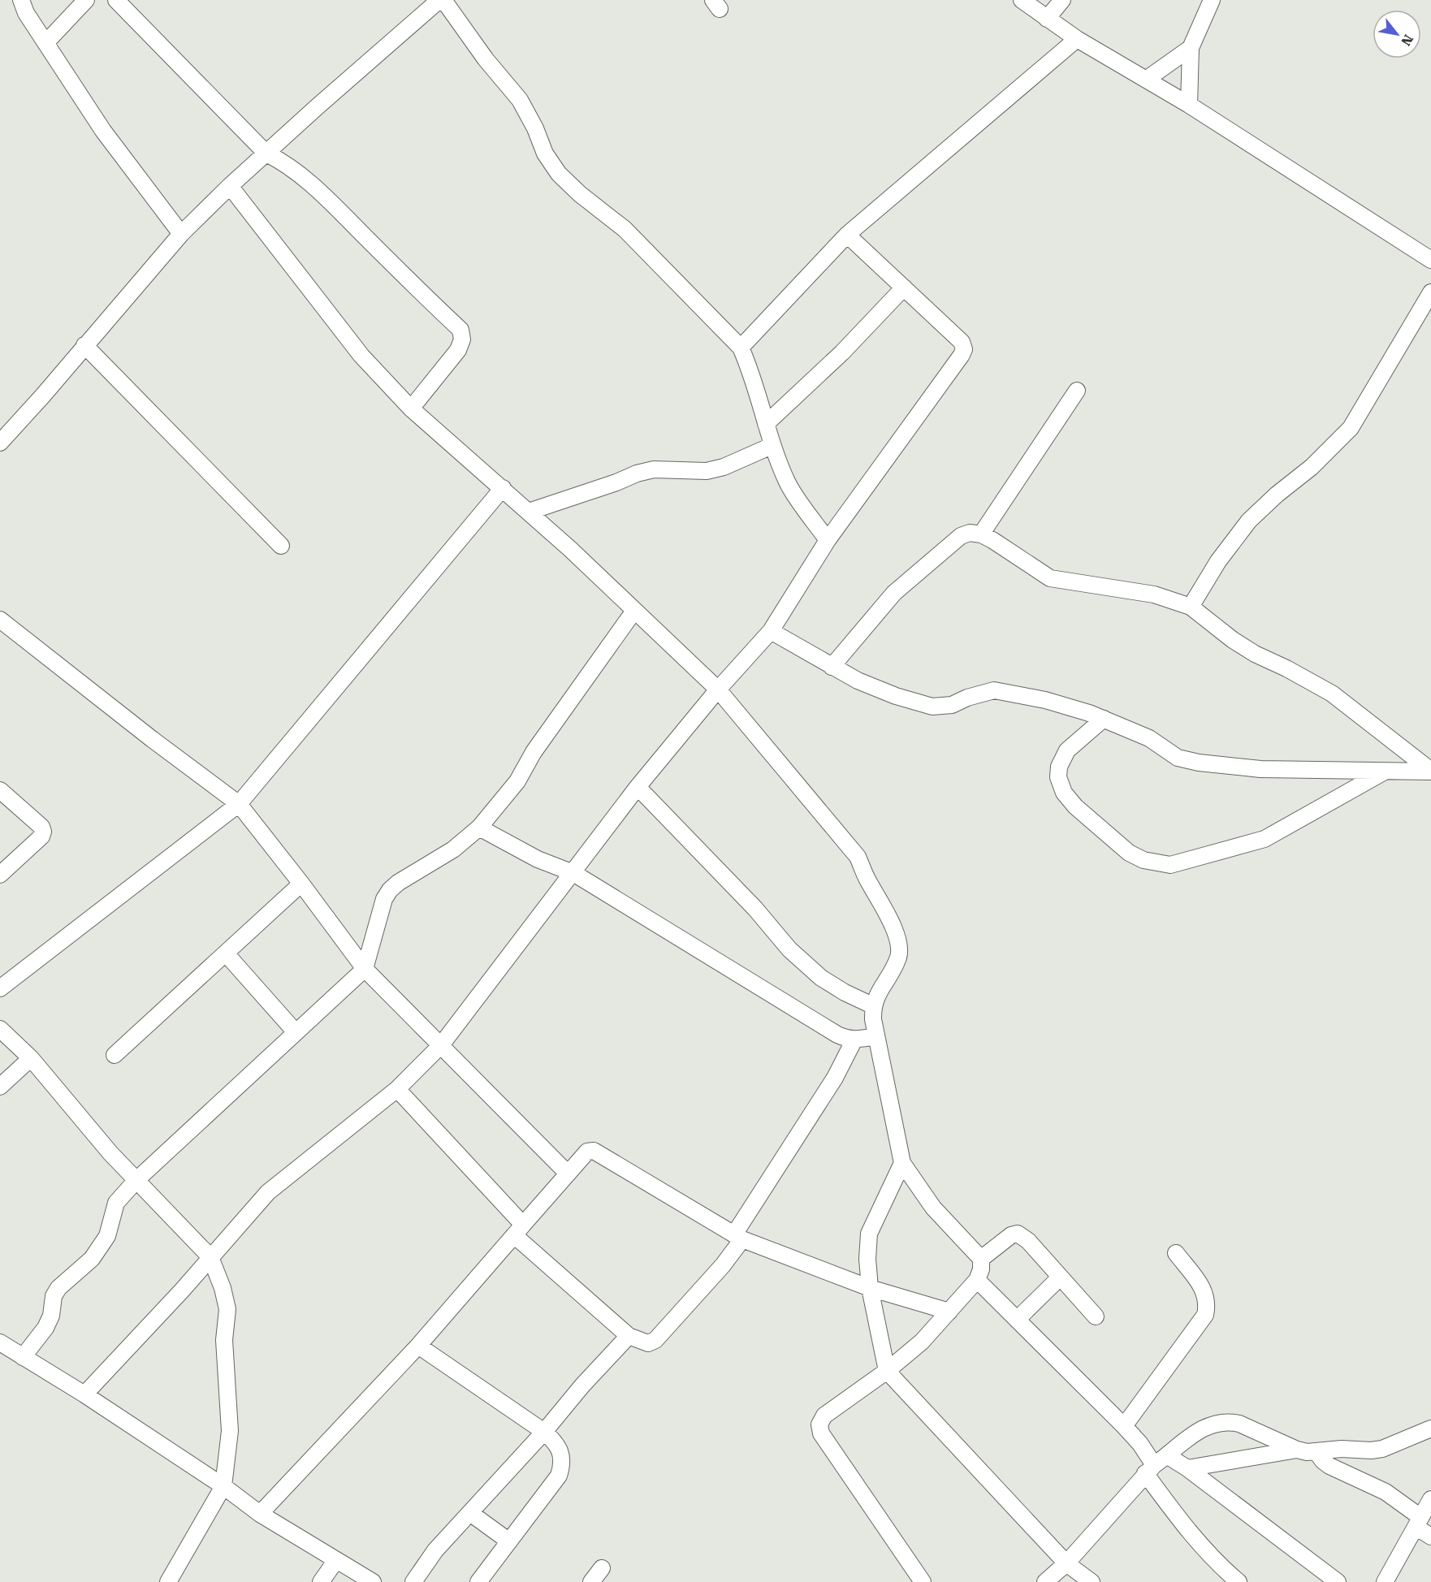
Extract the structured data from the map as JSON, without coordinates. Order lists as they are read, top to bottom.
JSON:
{
  "north": "bottom right"
}
